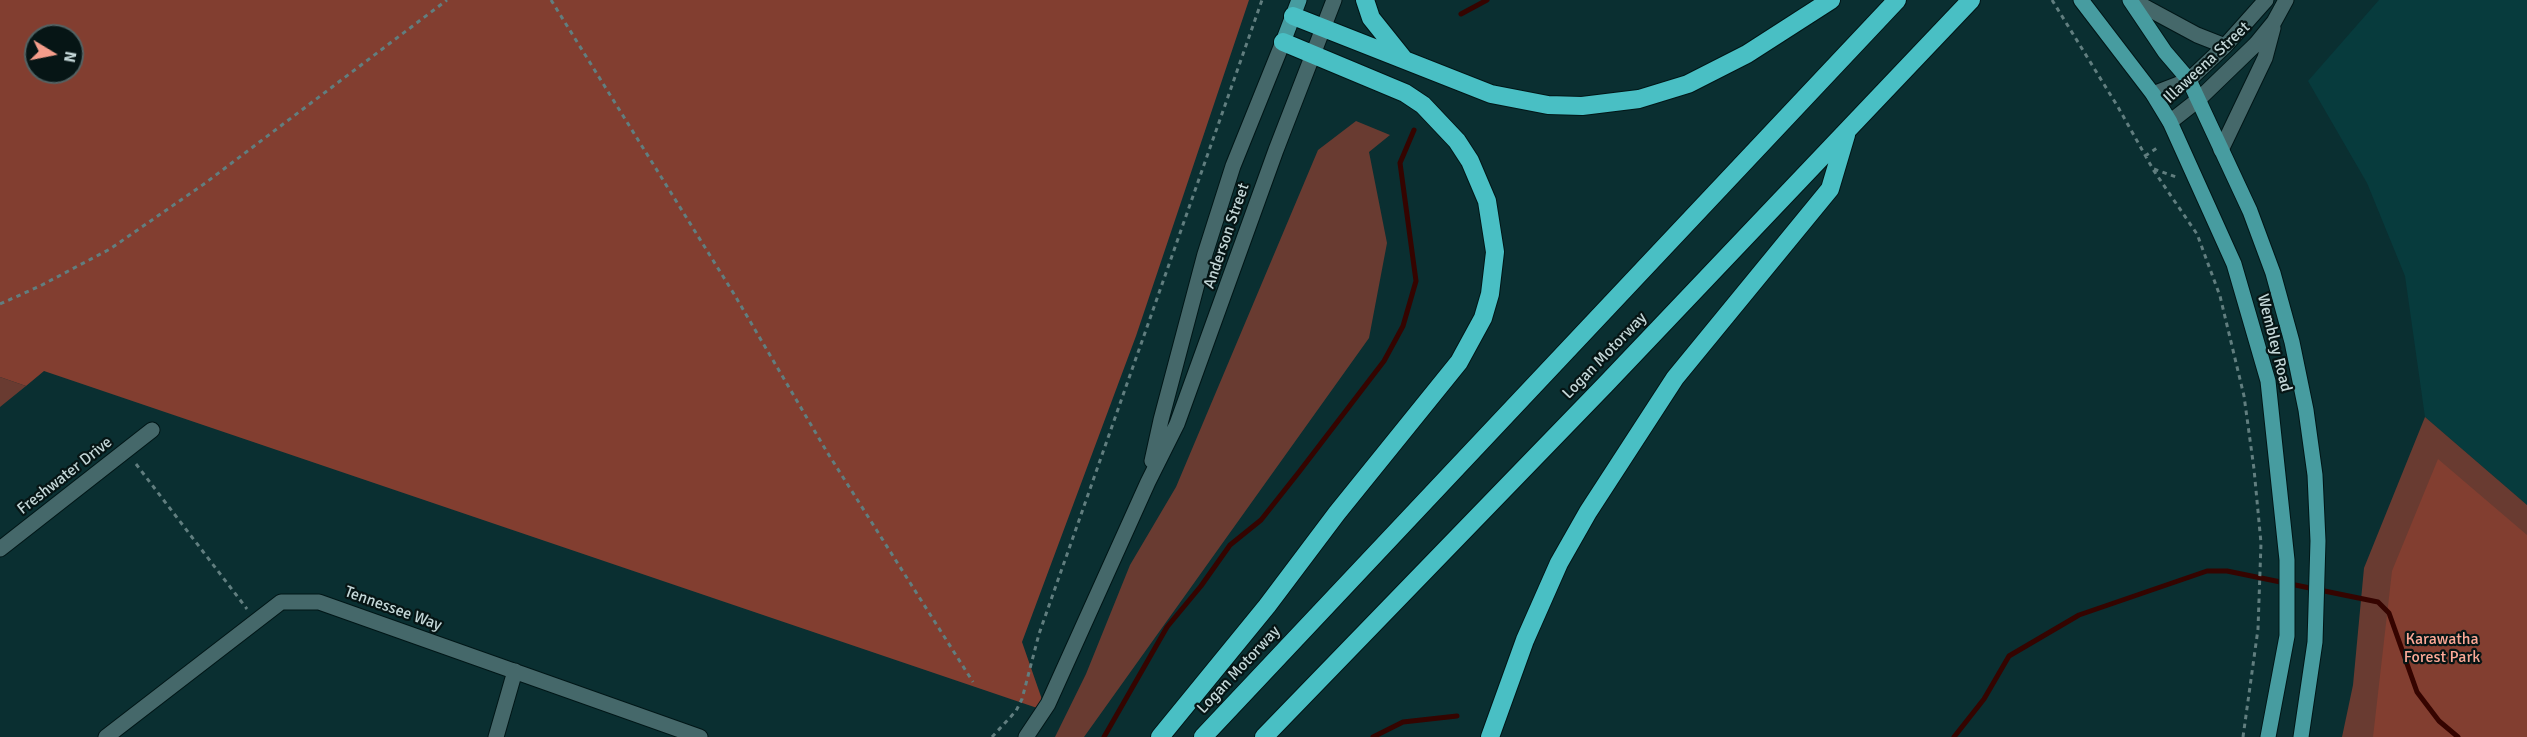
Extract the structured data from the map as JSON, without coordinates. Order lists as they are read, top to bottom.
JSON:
{
  "streets": {
    "highway": ["Logan Motorway"],
    "main road": ["Anderson Street", "Wembley Road"],
    "street": ["Illaweena Street", "Freshwater Drive", "Tennessee Way"]
  },
  "crossings": [
    ["Illaweena Street", "Wembley Road"]
  ],
  "parks": ["Karawatha Forest Park"],
  "north": "right"
}
